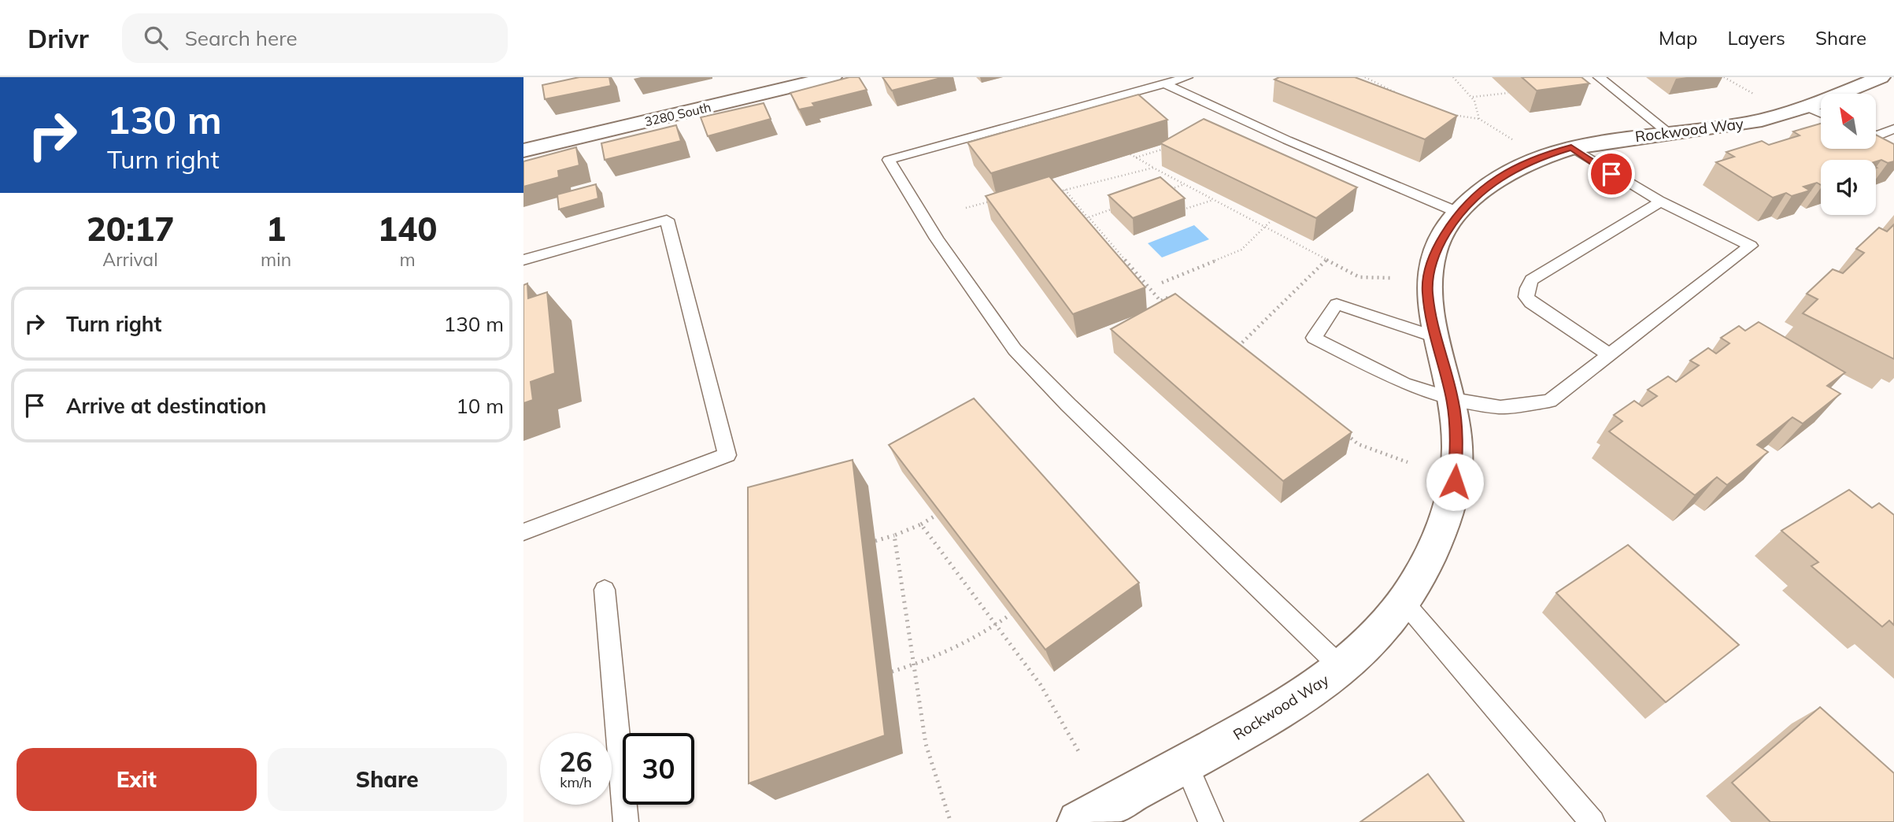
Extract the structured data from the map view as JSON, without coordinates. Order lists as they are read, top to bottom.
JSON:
{
  "streets": {
    "street": ["3280 South", "Rockwood Way"]
  },
  "north": "top left",
  "page": {
    "header": "Drivr",
    "search": "Search here",
    "nav": ["Map", "Layers", "Share"],
    "turn": ["130 m", "Turn right"],
    "eta": [
      "20:17",
      "Arrival",
      "1",
      "min",
      "140",
      "m"
    ],
    "list": [
      {
        "name": "Turn right",
        "value": "130 m"
      },
      {
        "name": "Arrive at destination",
        "value": "10 m"
      }
    ],
    "speed": "26 km/h",
    "limit": "30",
    "buttons": ["Exit", "Share"]
  }
}
